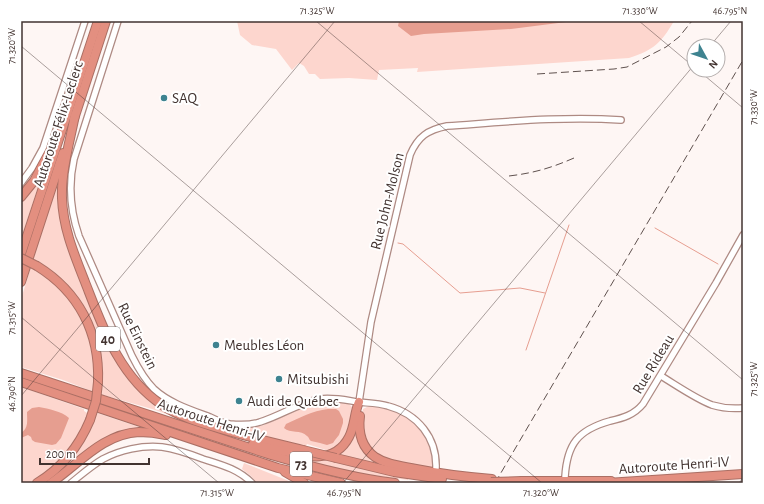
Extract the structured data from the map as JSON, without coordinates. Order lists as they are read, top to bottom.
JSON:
{
  "streets": {
    "highway": [
      "Autoroute Félix-Leclerc",
      "40",
      "Autoroute Henri-IV",
      "73"
    ],
    "street": ["Rue John-Molson", "Rue Einstein", "Rue Rideau"]
  },
  "crossings": [
    ["Autoroute Félix-Leclerc", "40"],
    ["Rue John-Molson", "Rue Einstein"],
    ["40", "Autoroute Henri-IV"]
  ],
  "places": [
    "SAQ",
    "Meubles Léon",
    "Mitsubishi",
    "Audi de Québec"
  ],
  "scale_bar": "200 m",
  "north": "bottom right",
  "coordinates": [
    "71.325°W",
    "71.330°W",
    "46.795°N",
    "71.320°W",
    "71.315°W",
    "46.790°N"
  ]
}
